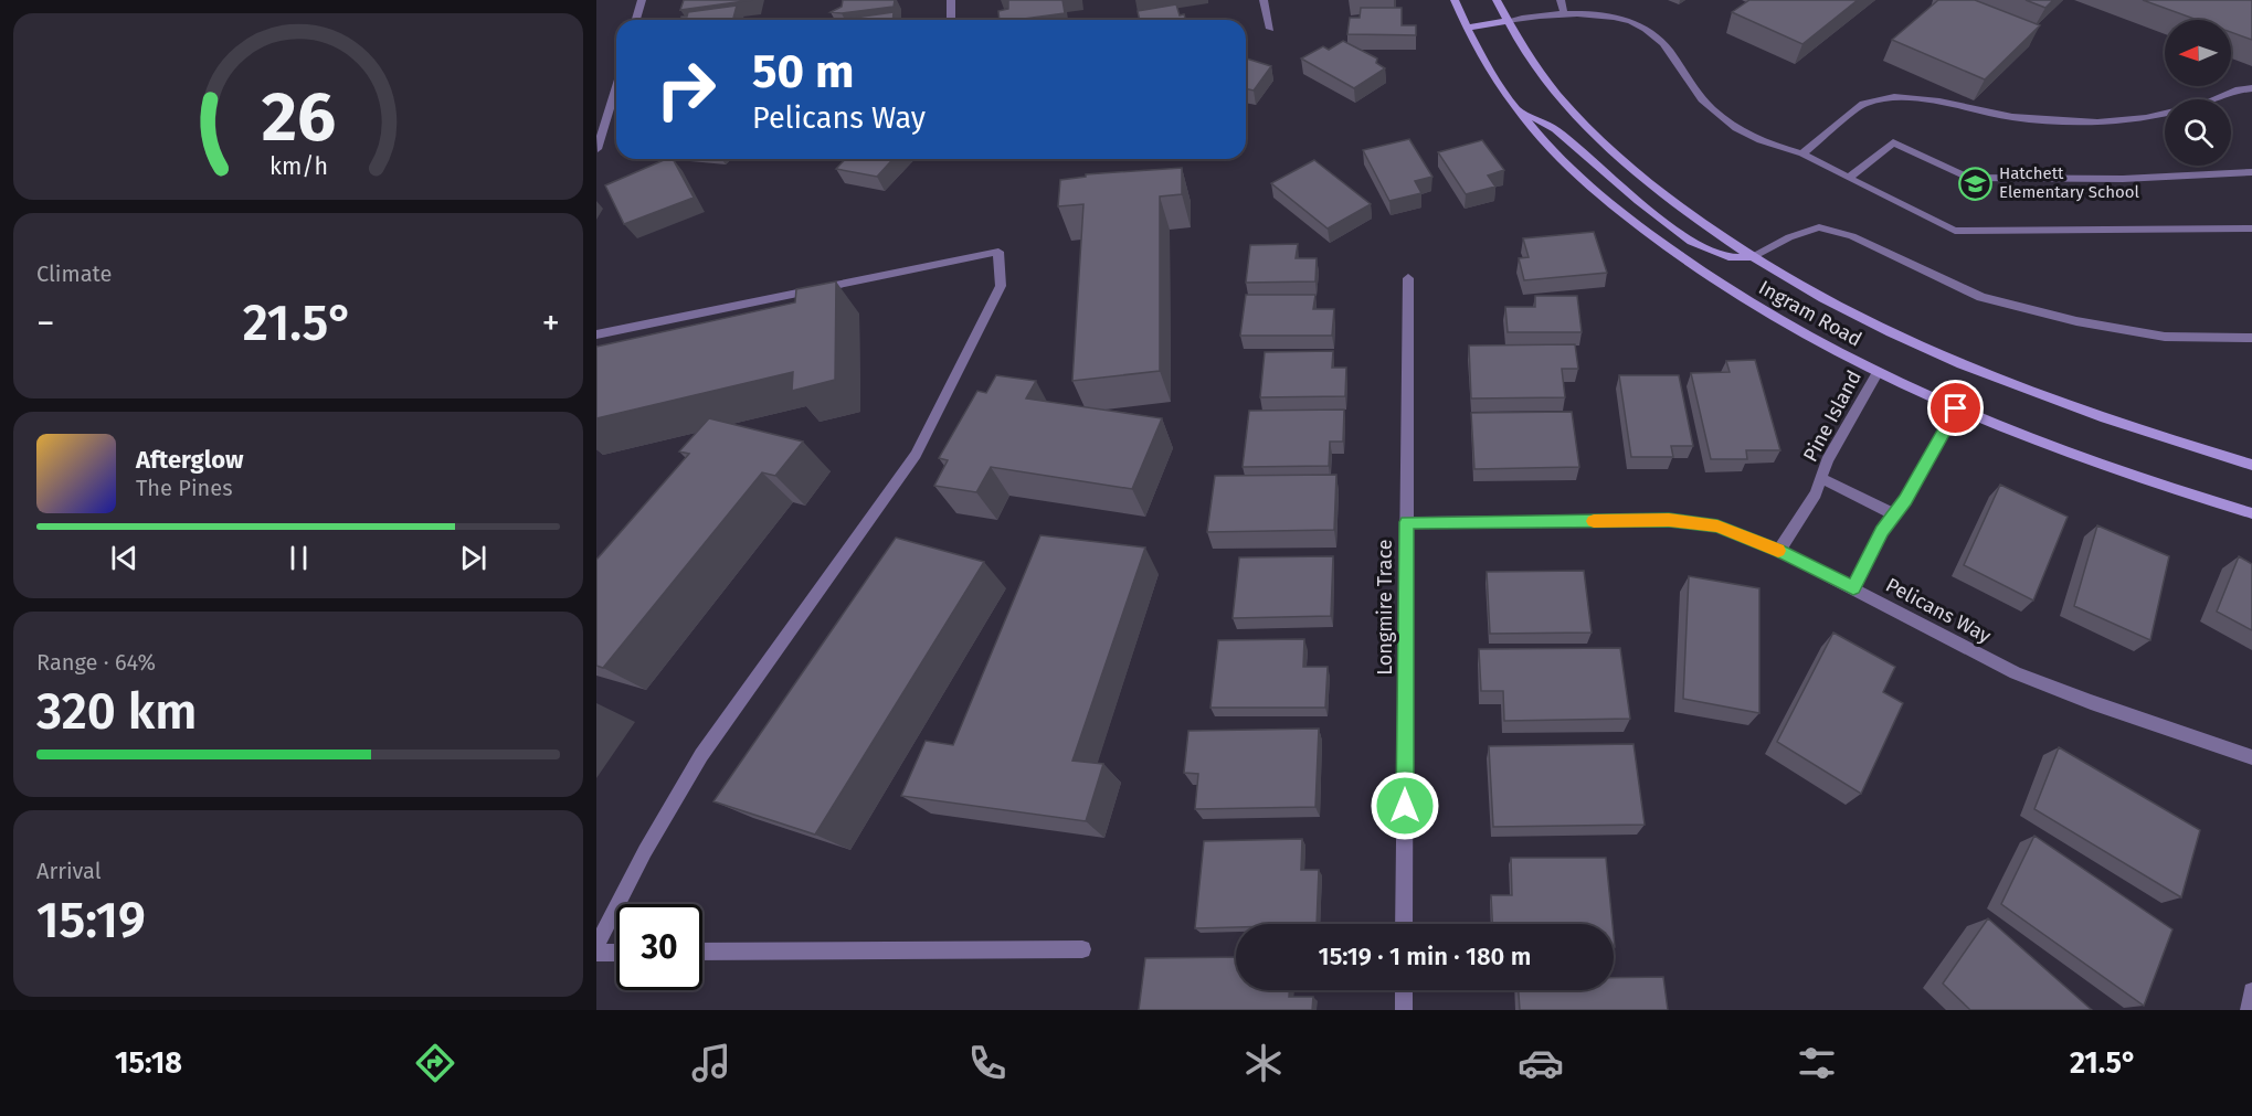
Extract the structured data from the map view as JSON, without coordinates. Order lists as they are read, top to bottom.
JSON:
{
  "streets": {
    "main road": ["Ingram Road"],
    "street": ["Pine Island", "Longmire Trace", "Pelicans Way"]
  },
  "crossings": [
    ["Ingram Road", "Pine Island"],
    ["Pine Island", "Pelicans Way"],
    ["Longmire Trace", "Pelicans Way"]
  ],
  "places": {
    "school or university": ["Hatchett Elementary School"]
  },
  "north": "left",
  "page": {
    "turn": ["50 m", "Pelicans Way"],
    "tile": [
      "Climate",
      ["Range · 64%", "320 km"],
      ["Arrival", "15:19"]
    ],
    "heat": ["−", "21.5°", "+"],
    "song": ["Afterglow", "The Pines"],
    "limit": "30",
    "trip": "15:19 · 1 min · 180 m",
    "tabs": ["15:18", "21.5°"],
    "gauge": ["26", "km/h"]
  }
}
